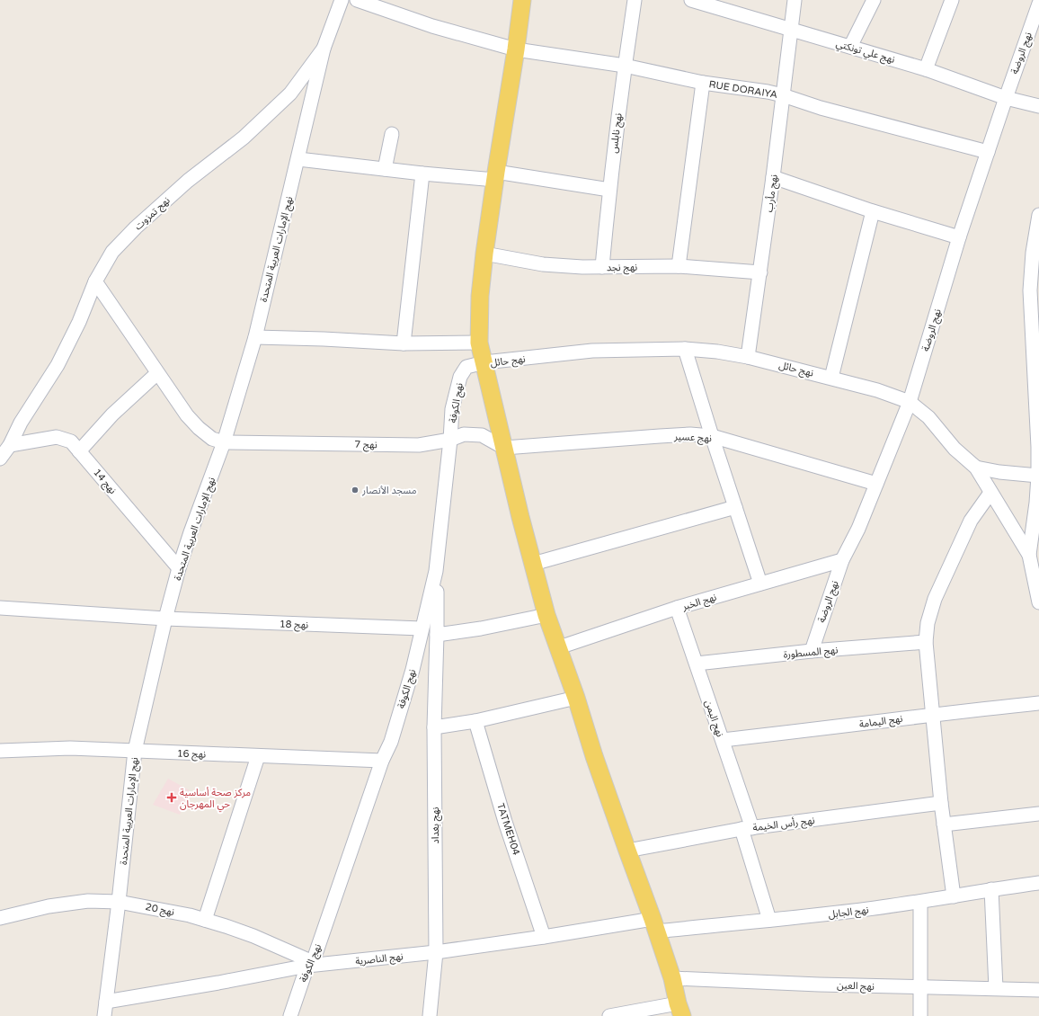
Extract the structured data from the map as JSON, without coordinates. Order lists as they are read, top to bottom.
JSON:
{
  "streets": {
    "street": [
      "نهج علي تونكتي",
      "نهج الروضة",
      "RUE DORAIYA",
      "نهج نابلس",
      "نهج مأرب",
      "نهج تمزوت",
      "نهج الإمارات العربية المتحدة",
      "نهج نجد",
      "نهج حائل",
      "نهج الكوفة",
      "نهج عسير",
      "نهج 7",
      "نهج 14",
      "نهج الخبر",
      "نهج 18",
      "نهج المسطورة",
      "نهج اليمن",
      "نهج اليمامة",
      "نهج 16",
      "نهج رأس الخيمة",
      "نهج بغداد",
      "TATMEH04",
      "نهج 20",
      "نهج الجابل",
      "نهج الناصرية",
      "نهج العين"
    ]
  },
  "crossings": [
    ["نهج علي تونكتي", "نهج الروضة"],
    ["نهج علي تونكتي", "نهج مأرب"],
    ["نهج الروضة", "RUE DORAIYA"],
    ["نهج الروضة", "نهج حائل"],
    ["نهج الروضة", "نهج عسير"],
    ["نهج الروضة", "نهج الخبر"],
    ["نهج الروضة", "نهج المسطورة"],
    ["RUE DORAIYA", "نهج نابلس"],
    ["RUE DORAIYA", "نهج مأرب"],
    ["نهج نابلس", "نهج نجد"],
    ["نهج مأرب", "نهج نجد"],
    ["نهج مأرب", "نهج حائل"],
    ["نهج تمزوت", "نهج الإمارات العربية المتحدة"],
    ["نهج تمزوت", "نهج 14"],
    ["نهج الإمارات العربية المتحدة", "نهج 7"],
    ["نهج الإمارات العربية المتحدة", "نهج 14"],
    ["نهج الإمارات العربية المتحدة", "نهج 18"],
    ["نهج الإمارات العربية المتحدة", "نهج 16"],
    ["نهج الإمارات العربية المتحدة", "نهج 20"],
    ["نهج الإمارات العربية المتحدة", "نهج الناصرية"],
    ["نهج حائل", "نهج الكوفة"],
    ["نهج الكوفة", "نهج 7"],
    ["نهج الكوفة", "نهج 18"],
    ["نهج الكوفة", "نهج 16"],
    ["نهج الكوفة", "نهج بغداد"],
    ["نهج الكوفة", "نهج 20"],
    ["نهج الكوفة", "نهج الناصرية"],
    ["نهج عسير", "نهج 7"],
    ["نهج الخبر", "نهج اليمن"],
    ["نهج المسطورة", "نهج اليمن"],
    ["نهج اليمن", "نهج اليمامة"],
    ["نهج اليمن", "نهج رأس الخيمة"],
    ["نهج اليمن", "نهج الجابل"],
    ["نهج بغداد", "نهج الناصرية"],
    ["TATMEH04", "نهج الناصرية"],
    ["نهج 20", "نهج الناصرية"],
    ["نهج الجابل", "نهج الناصرية"]
  ],
  "places": {
    "other": ["مسجد الأنصار"],
    "health": ["مركز صحة أساسية حي المهرجان"]
  }
}
